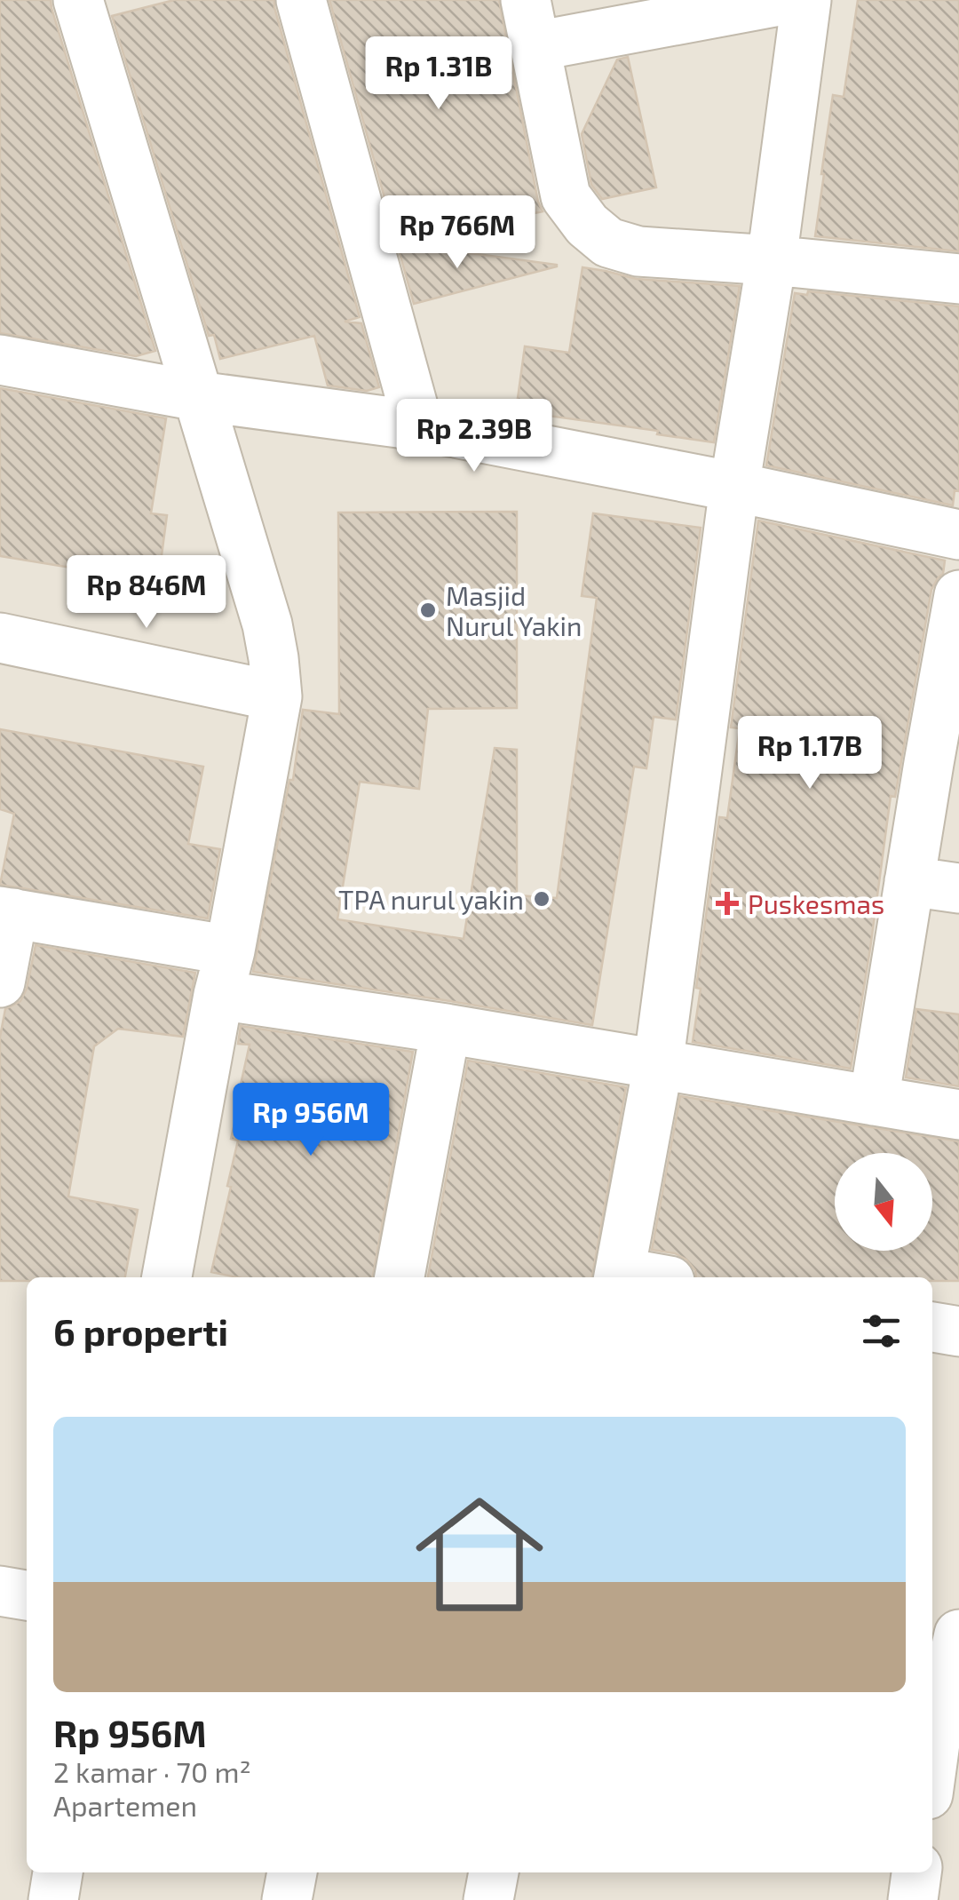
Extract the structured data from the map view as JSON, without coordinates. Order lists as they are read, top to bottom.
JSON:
{
  "places": {
    "other": ["Masjid Nurul Yakin", "TPA nurul yakin"],
    "health": ["Puskesmas"]
  },
  "north": "bottom",
  "page": {
    "price": [
      "Rp 1.31B",
      "Rp 766M",
      "Rp 2.39B",
      "Rp 846M",
      "Rp 1.17B",
      "Rp 956M"
    ],
    "heading": "6 properti",
    "list": [
      {
        "name": "Rp 956M",
        "note": "2 kamar · 70 m² · Apartemen"
      }
    ]
  }
}
